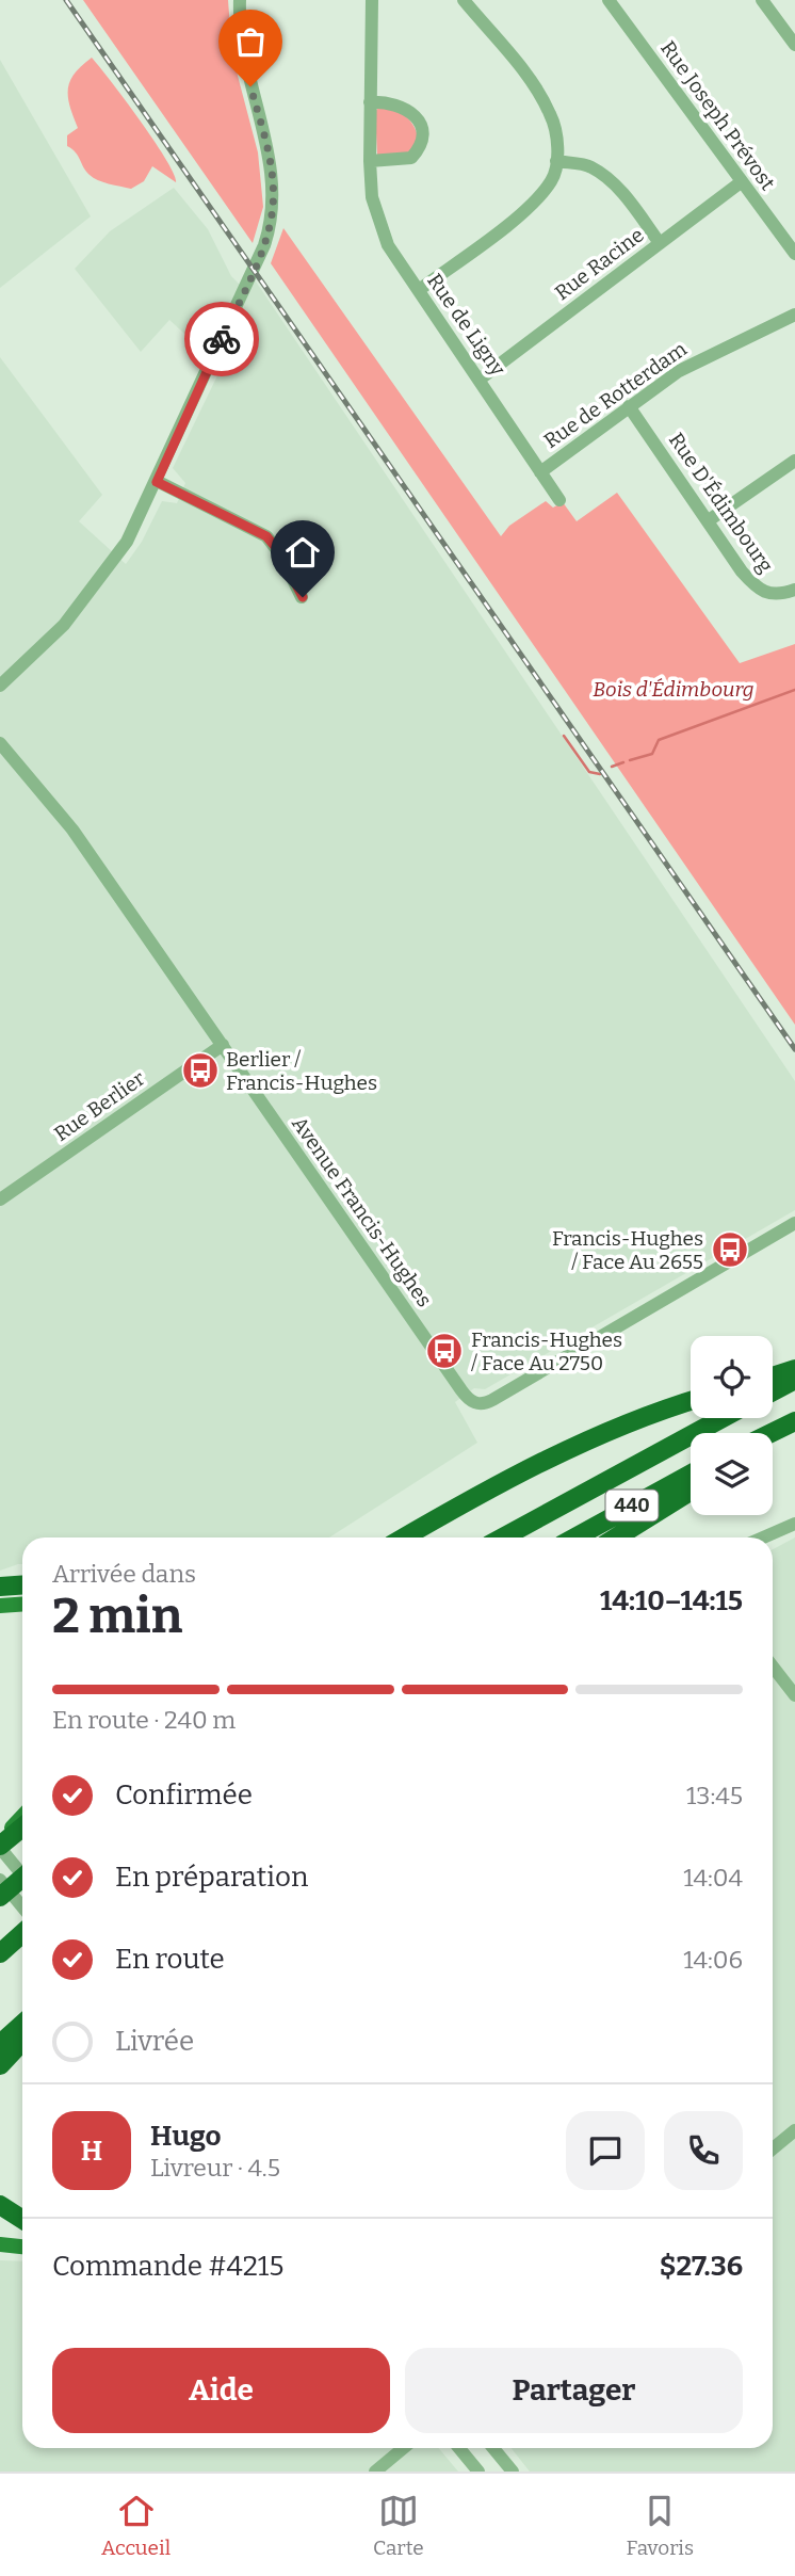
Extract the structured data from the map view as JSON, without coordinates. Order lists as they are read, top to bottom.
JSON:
{
  "streets": {
    "highway": ["440"],
    "street": [
      "Rue Joseph Prévost",
      "Rue Racine",
      "Rue de Ligny",
      "Rue de Rotterdam",
      "Rue D'Édimbourg",
      "Rue Berlier",
      "Avenue Francis-Hughes"
    ]
  },
  "crossings": [
    ["Rue Joseph Prévost", "Rue Racine"],
    ["Rue Racine", "Rue de Ligny"],
    ["Rue de Ligny", "Rue de Rotterdam"],
    ["Rue de Rotterdam", "Rue D'Édimbourg"],
    ["Rue Berlier", "Avenue Francis-Hughes"]
  ],
  "parks": ["Bois d'Édimbourg"],
  "places": {
    "bus stop": ["Berlier / Francis-Hughes", "Francis-Hughes / Face Au 2655", "Francis-Hughes / Face Au 2750"]
  },
  "page": {
    "heading": ["2 min", "Arrivée dans", "14:10–14:15"],
    "panel": [
      "Hugo",
      "Livreur · 4.5",
      "Commande #4215",
      "$27.36"
    ],
    "bar": "En route · 240 m",
    "list": [
      ["Confirmée", "13:45"],
      ["En préparation", "14:04"],
      ["En route", "14:06"],
      "Livrée"
    ],
    "round": "H",
    "buttons": ["Aide", "Partager"],
    "tabs": ["Accueil", "Carte", "Favoris"]
  }
}
